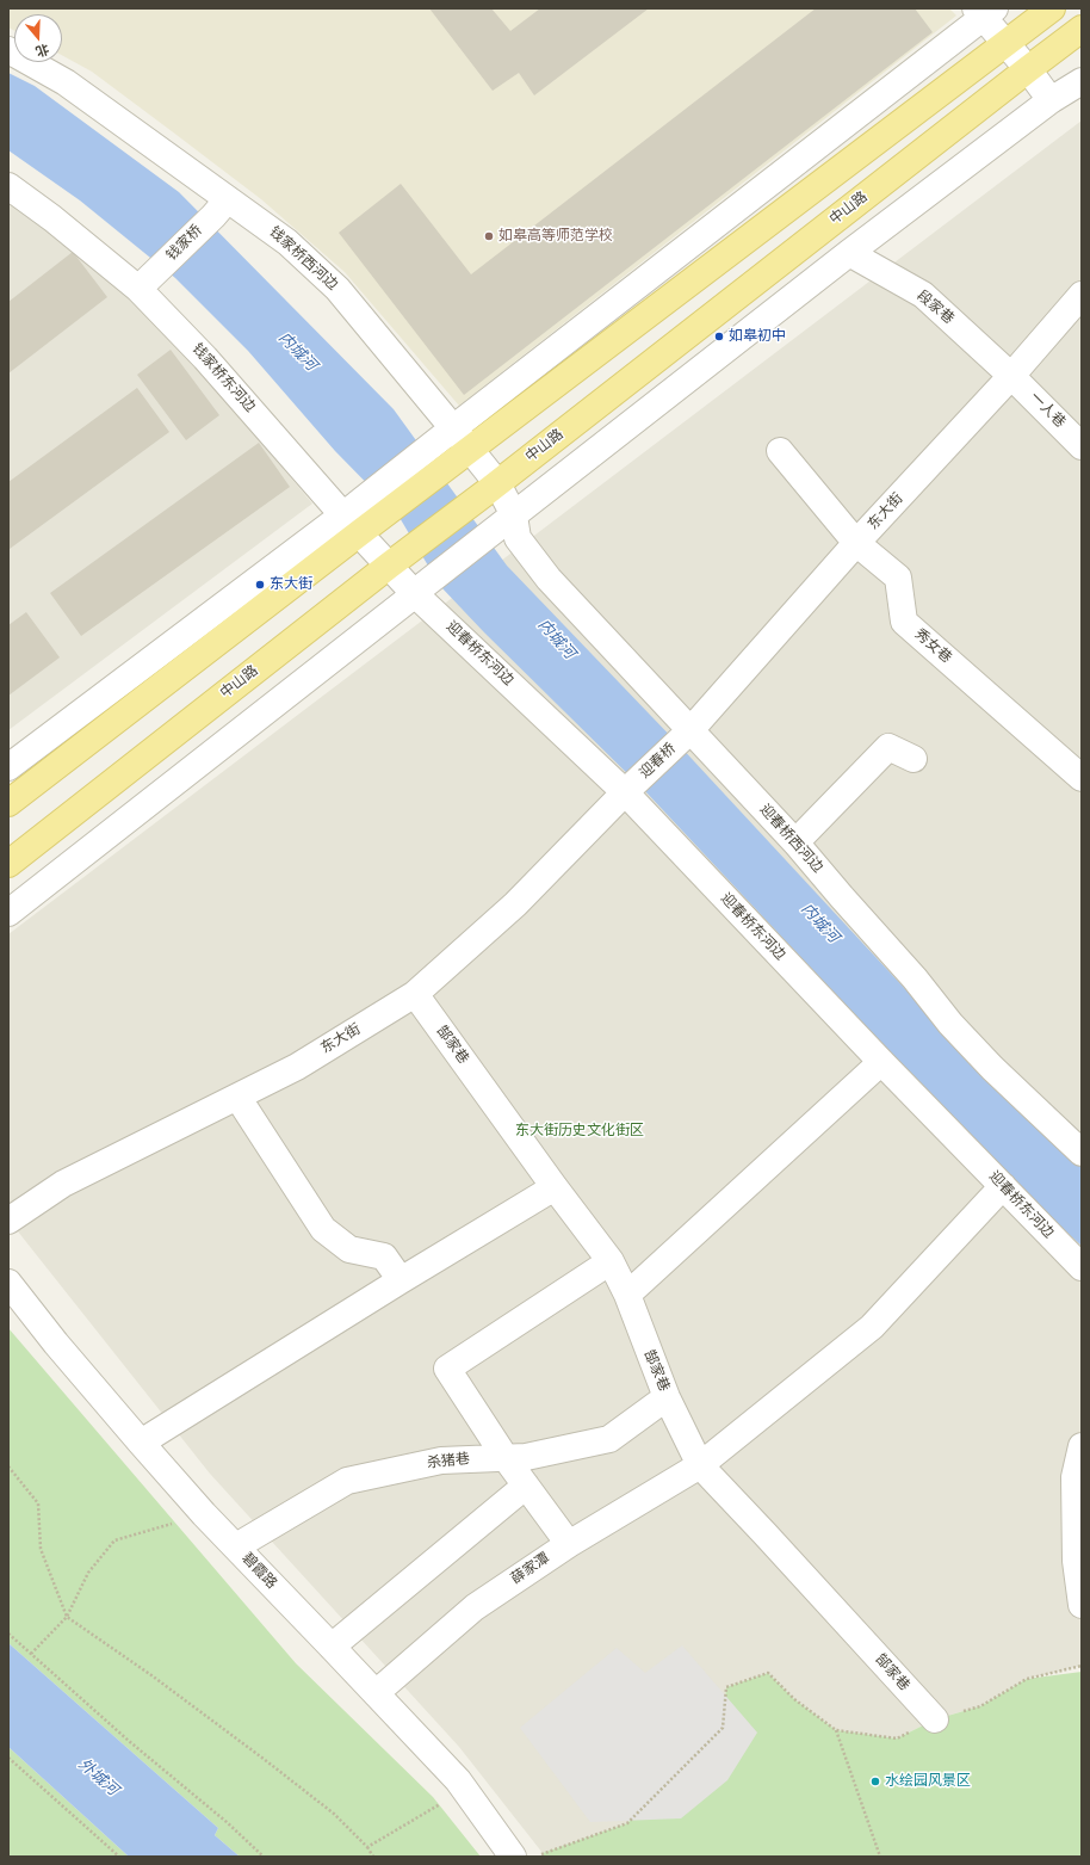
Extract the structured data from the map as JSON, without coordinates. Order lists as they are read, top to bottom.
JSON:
{
  "streets": {
    "main road": ["中山路"],
    "street": [
      "钱家桥",
      "钱家桥西河边",
      "段家巷",
      "钱家桥东河边",
      "一人巷",
      "东大街",
      "秀女巷",
      "迎春桥东河边",
      "迎春桥",
      "迎春桥西河边",
      "郜家巷",
      "杀猪巷",
      "薛家潭",
      "碧霞路"
    ]
  },
  "crossings": [
    ["中山路", "钱家桥西河边"],
    ["中山路", "钱家桥东河边"],
    ["钱家桥", "钱家桥西河边"],
    ["钱家桥", "钱家桥东河边"],
    ["钱家桥西河边", "迎春桥西河边"],
    ["段家巷", "一人巷"],
    ["段家巷", "东大街"],
    ["钱家桥东河边", "迎春桥东河边"],
    ["一人巷", "东大街"],
    ["东大街", "秀女巷"],
    ["东大街", "迎春桥东河边"],
    ["东大街", "迎春桥"],
    ["东大街", "迎春桥西河边"],
    ["东大街", "郜家巷"],
    ["迎春桥东河边", "迎春桥"],
    ["迎春桥东河边", "薛家潭"],
    ["迎春桥", "迎春桥西河边"],
    ["郜家巷", "杀猪巷"],
    ["郜家巷", "薛家潭"],
    ["杀猪巷", "碧霞路"],
    ["薛家潭", "碧霞路"]
  ],
  "water": ["内城河", "外城河"],
  "parks": ["东大街历史文化街区"],
  "places": [
    "如皋高等师范学校",
    "如皋初中",
    "东大街",
    "水绘园风景区"
  ],
  "north": "bottom"
}
